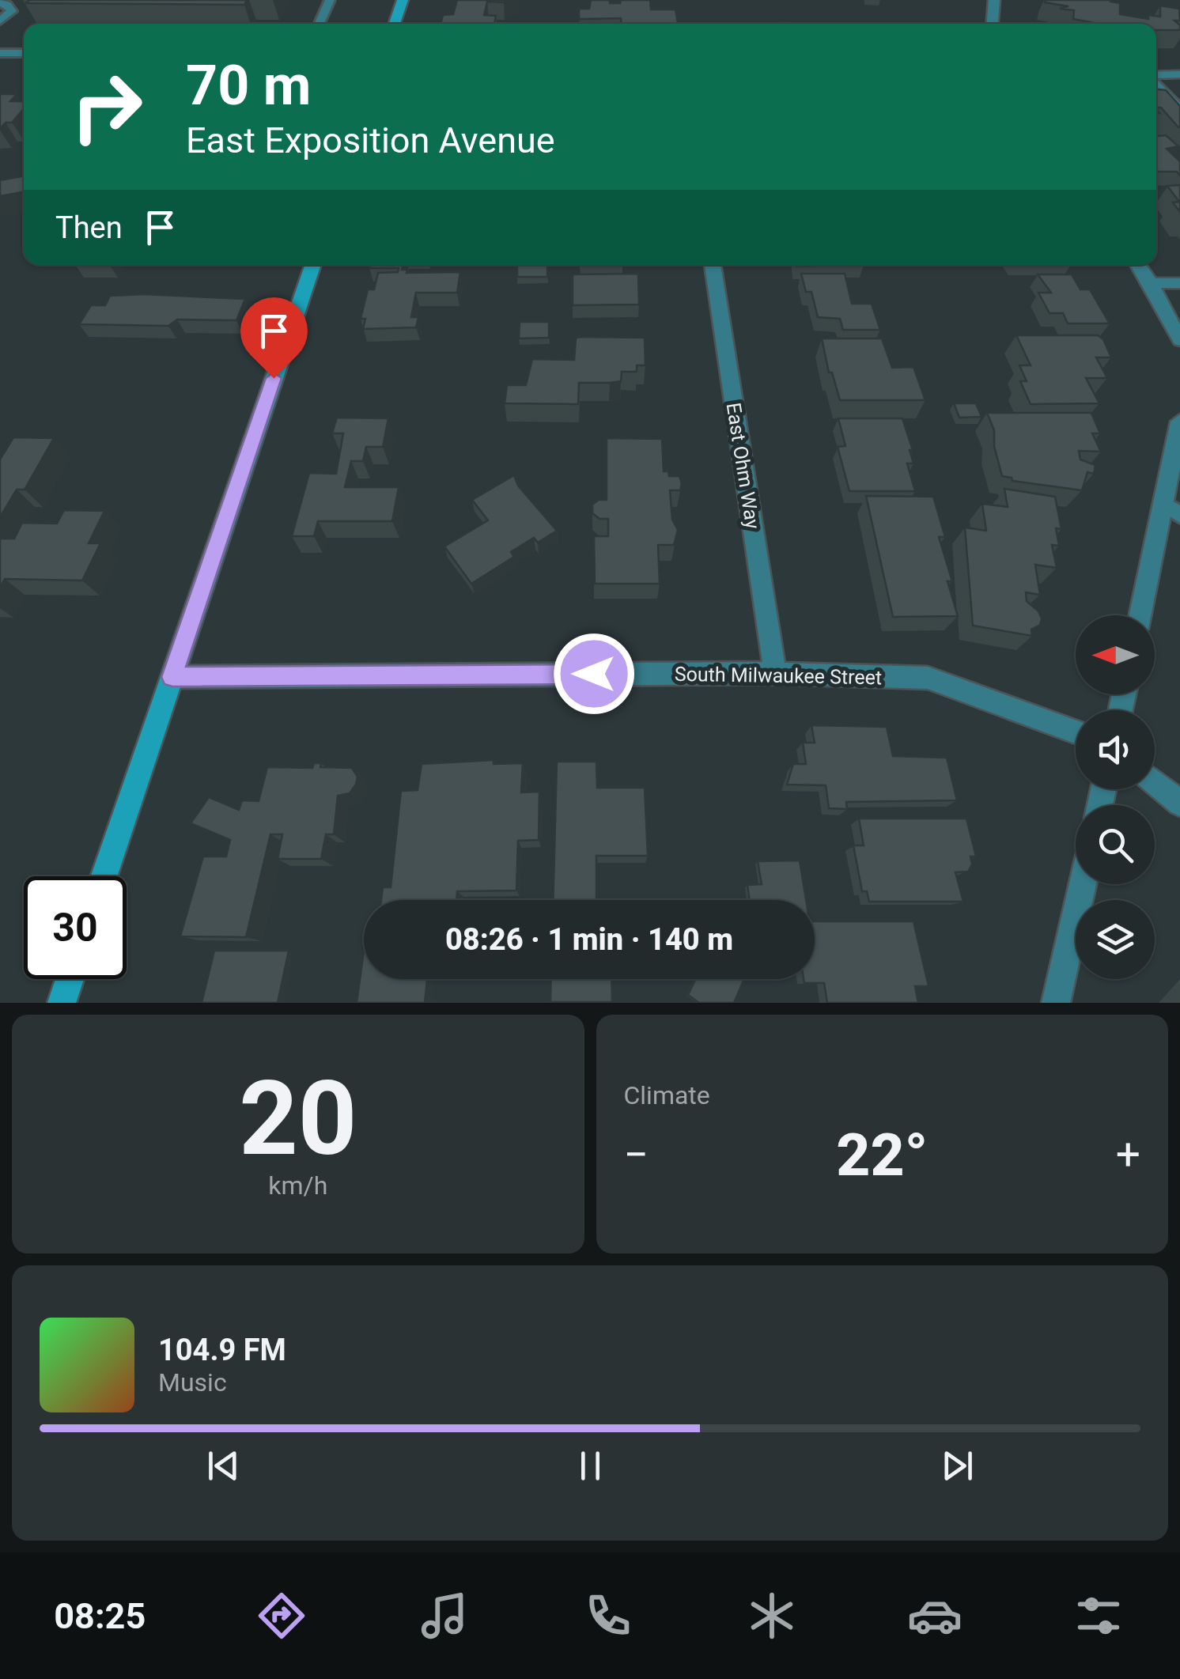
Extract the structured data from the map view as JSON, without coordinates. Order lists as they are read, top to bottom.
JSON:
{
  "streets": {
    "street": ["East Ohm Way", "South Milwaukee Street"]
  },
  "crossings": [
    ["East Ohm Way", "South Milwaukee Street"]
  ],
  "north": "left",
  "page": {
    "turn": ["70 m", "East Exposition Avenue"],
    "then": "Then",
    "limit": "30",
    "trip": "08:26 · 1 min · 140 m",
    "tile": [
      ["20", "km/h"],
      "Climate"
    ],
    "heat": ["−", "22°", "+"],
    "song": ["104.9 FM", "Music"],
    "tabs": "08:25"
  }
}
